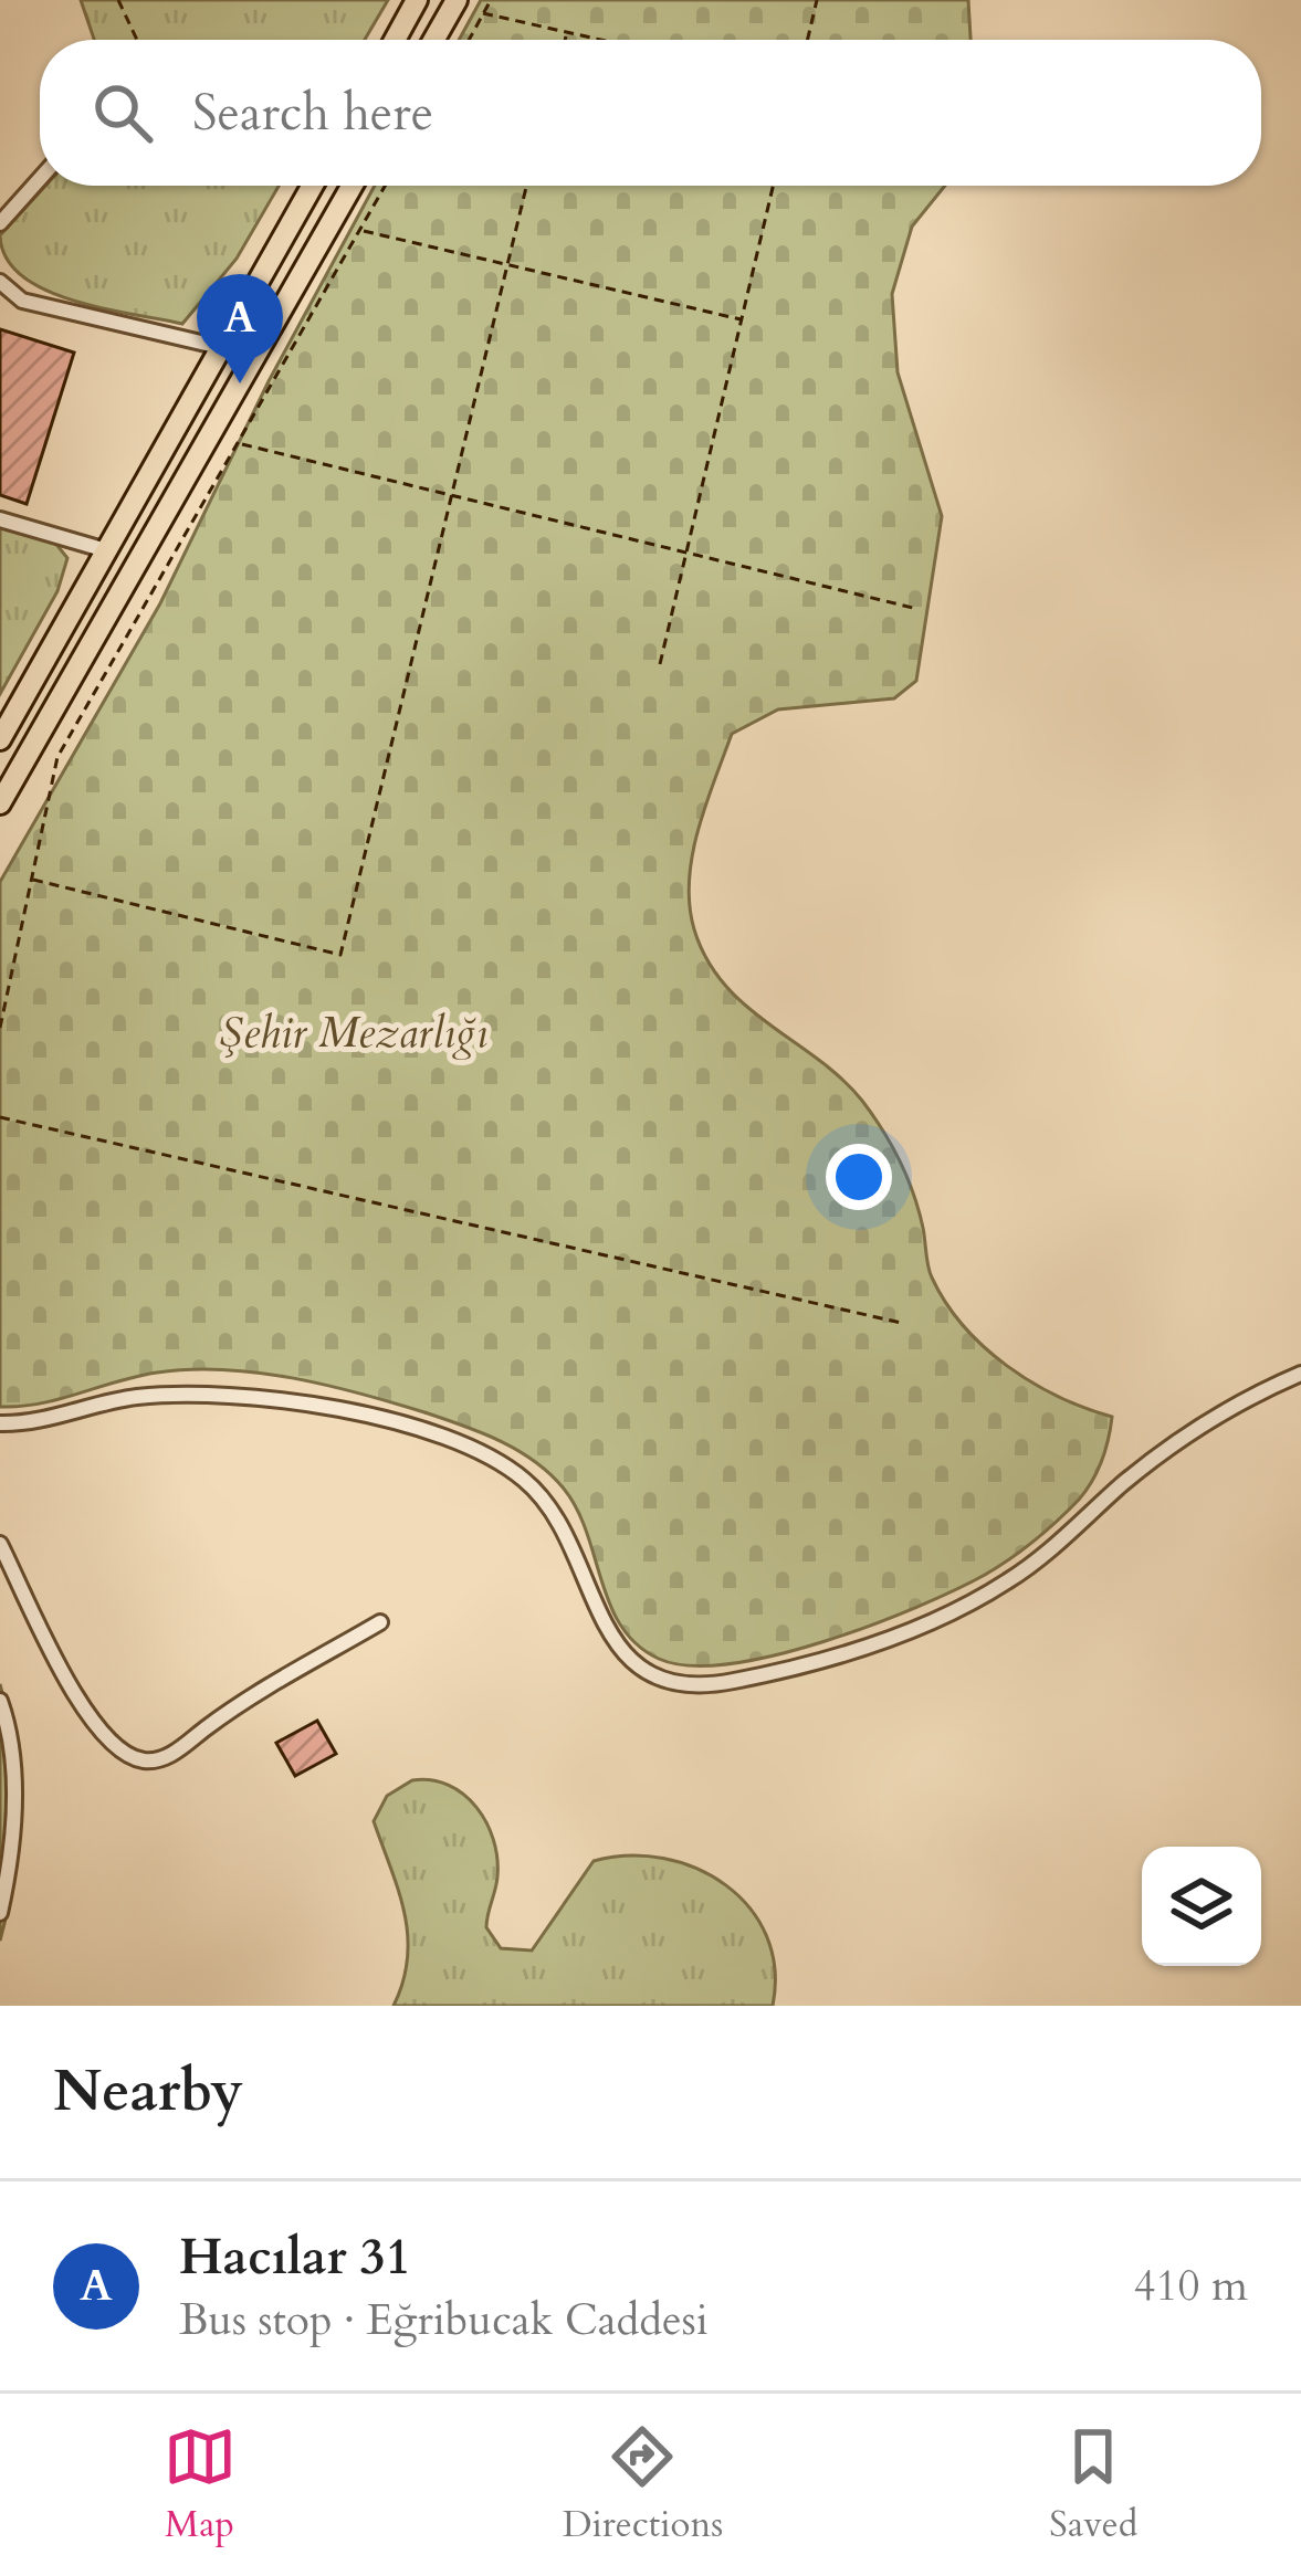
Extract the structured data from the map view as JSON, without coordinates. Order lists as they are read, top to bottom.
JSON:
{
  "parks": ["Şehir Mezarlığı"],
  "page": {
    "search": "Search here",
    "pins": "A",
    "heading": "Nearby",
    "list": [
      {
        "mark": "A",
        "name": "Hacılar 31",
        "note": "Bus stop · Eğribucak Caddesi",
        "value": "410 m"
      }
    ],
    "nav": ["Map", "Directions", "Saved"]
  }
}
